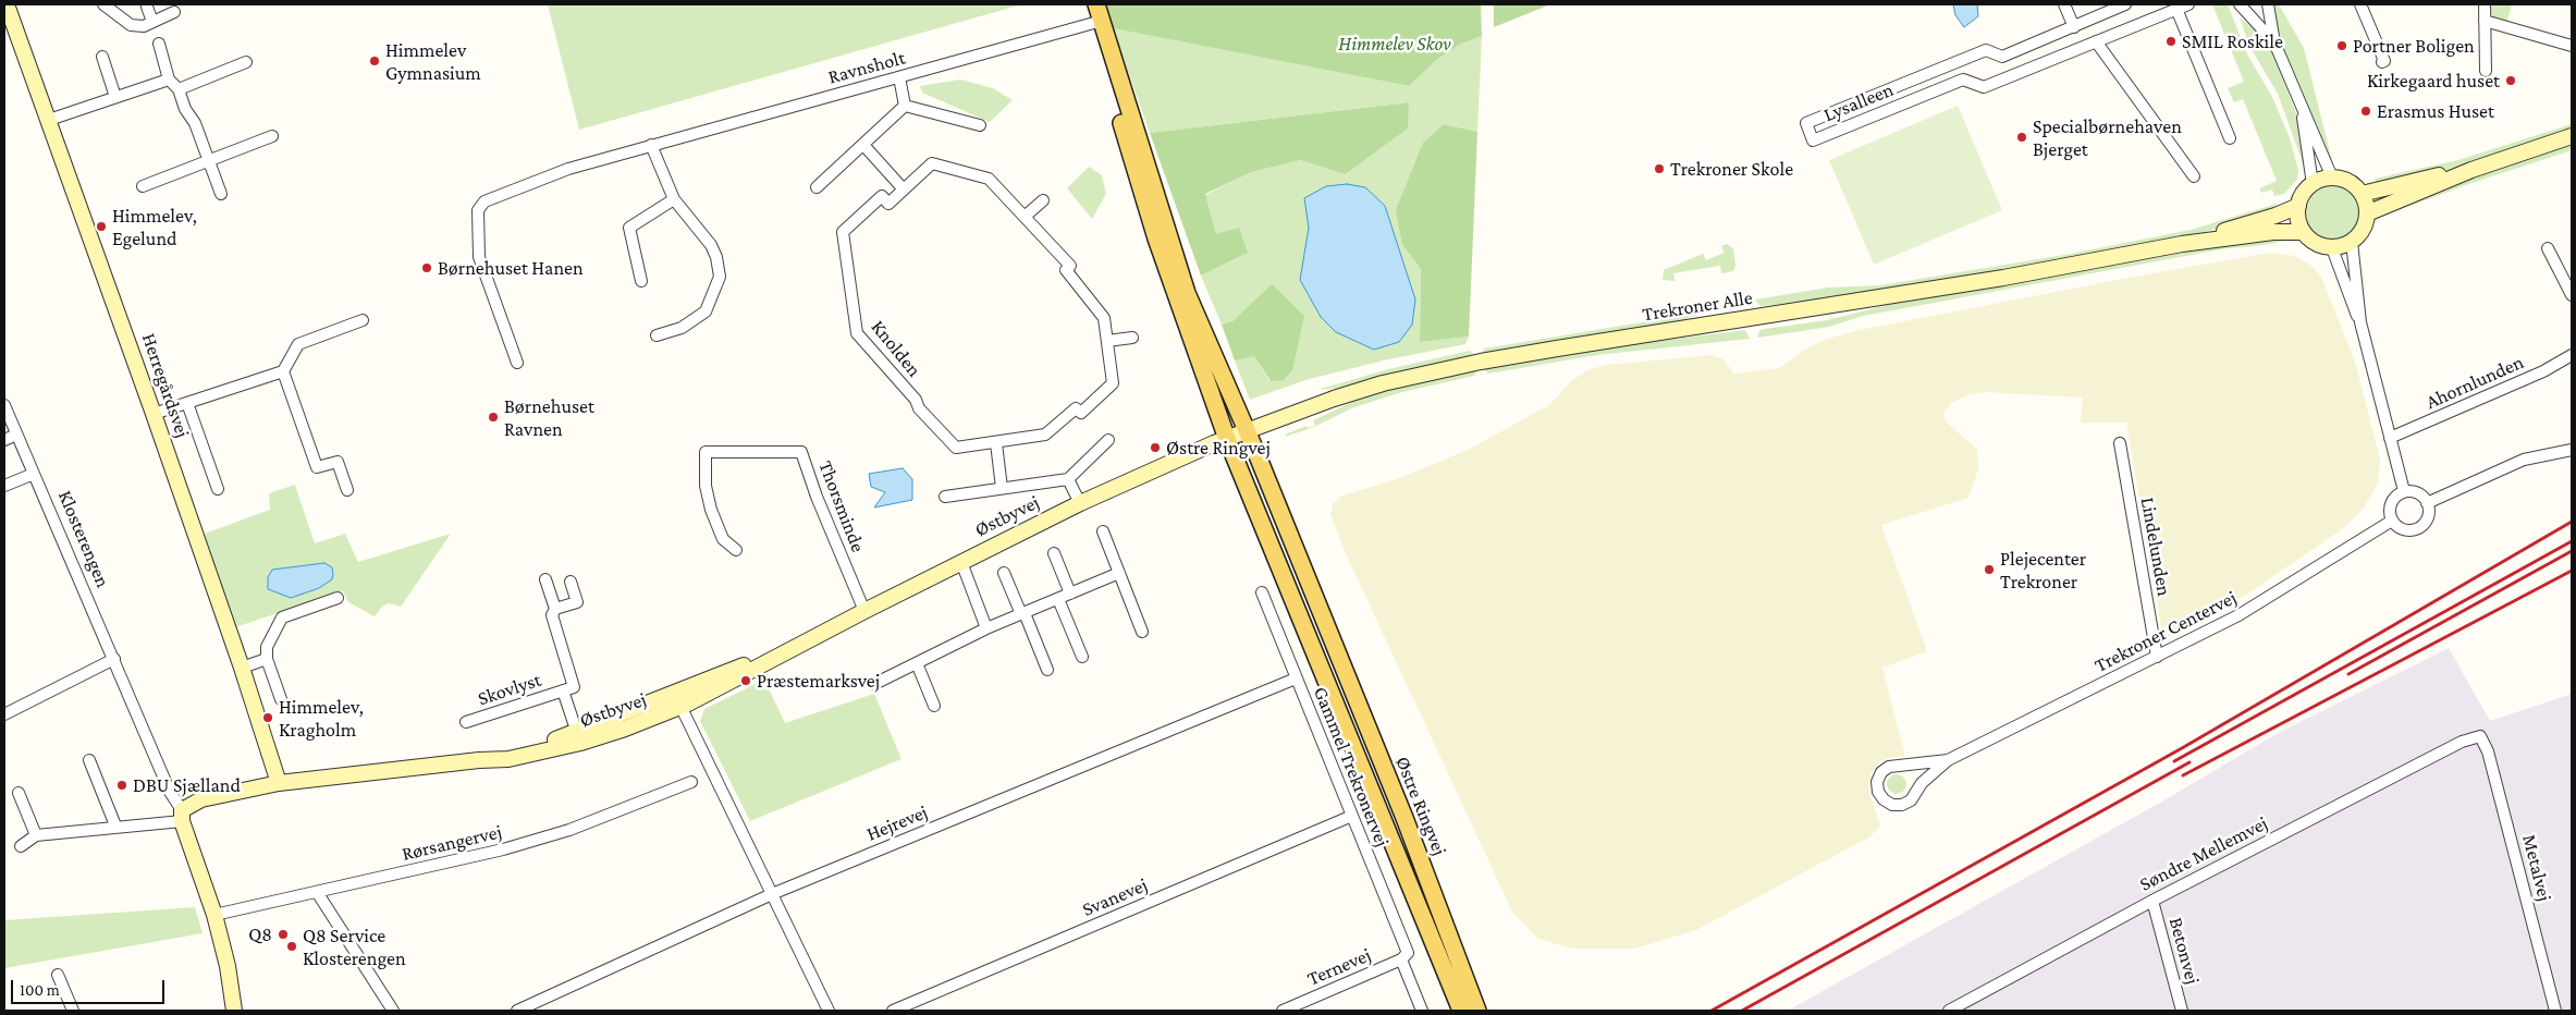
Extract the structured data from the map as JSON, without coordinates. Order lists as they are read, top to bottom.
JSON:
{
  "streets": {
    "main road": ["Østre Ringvej"],
    "street": [
      "Ravnsholt",
      "Lysalleen",
      "Trekroner Alle",
      "Knolden",
      "Ahornlunden",
      "Herregårdsvej",
      "Thorsminde",
      "Østbyvej",
      "Klosterengen",
      "Lindelunden",
      "Trekroner Centervej",
      "Skovlyst",
      "Gammel Trekronervej",
      "Hejrevej",
      "Rørsangervej",
      "Søndre Mellemvej",
      "Metalvej",
      "Svanevej",
      "Betonvej",
      "Ternevej"
    ]
  },
  "crossings": [
    ["Ravnsholt", "Østre Ringvej"],
    ["Trekroner Alle", "Østbyvej"],
    ["Trekroner Alle", "Østre Ringvej"],
    ["Herregårdsvej", "Østbyvej"],
    ["Thorsminde", "Østbyvej"],
    ["Østbyvej", "Klosterengen"],
    ["Østbyvej", "Skovlyst"],
    ["Østbyvej", "Østre Ringvej"],
    ["Klosterengen", "Rørsangervej"],
    ["Lindelunden", "Trekroner Centervej"],
    ["Gammel Trekronervej", "Hejrevej"],
    ["Gammel Trekronervej", "Svanevej"],
    ["Gammel Trekronervej", "Ternevej"],
    ["Søndre Mellemvej", "Metalvej"],
    ["Søndre Mellemvej", "Betonvej"]
  ],
  "parks": ["Himmelev Skov"],
  "places": [
    "SMIL Roskile",
    "Portner Boligen",
    "Himmelev Gymnasium",
    "Kirkegaard huset",
    "Erasmus Huset",
    "Specialbørnehaven Bjerget",
    "Trekroner Skole",
    "Himmelev, Egelund",
    "Børnehuset Hanen",
    "Børnehuset Ravnen",
    "Østre Ringvej",
    "Plejecenter Trekroner",
    "Præstemarksvej",
    "Himmelev, Kragholm",
    "DBU Sjælland",
    "Q8",
    "Q8 Service Klosterengen"
  ],
  "scale_bar": "100 m"
}
